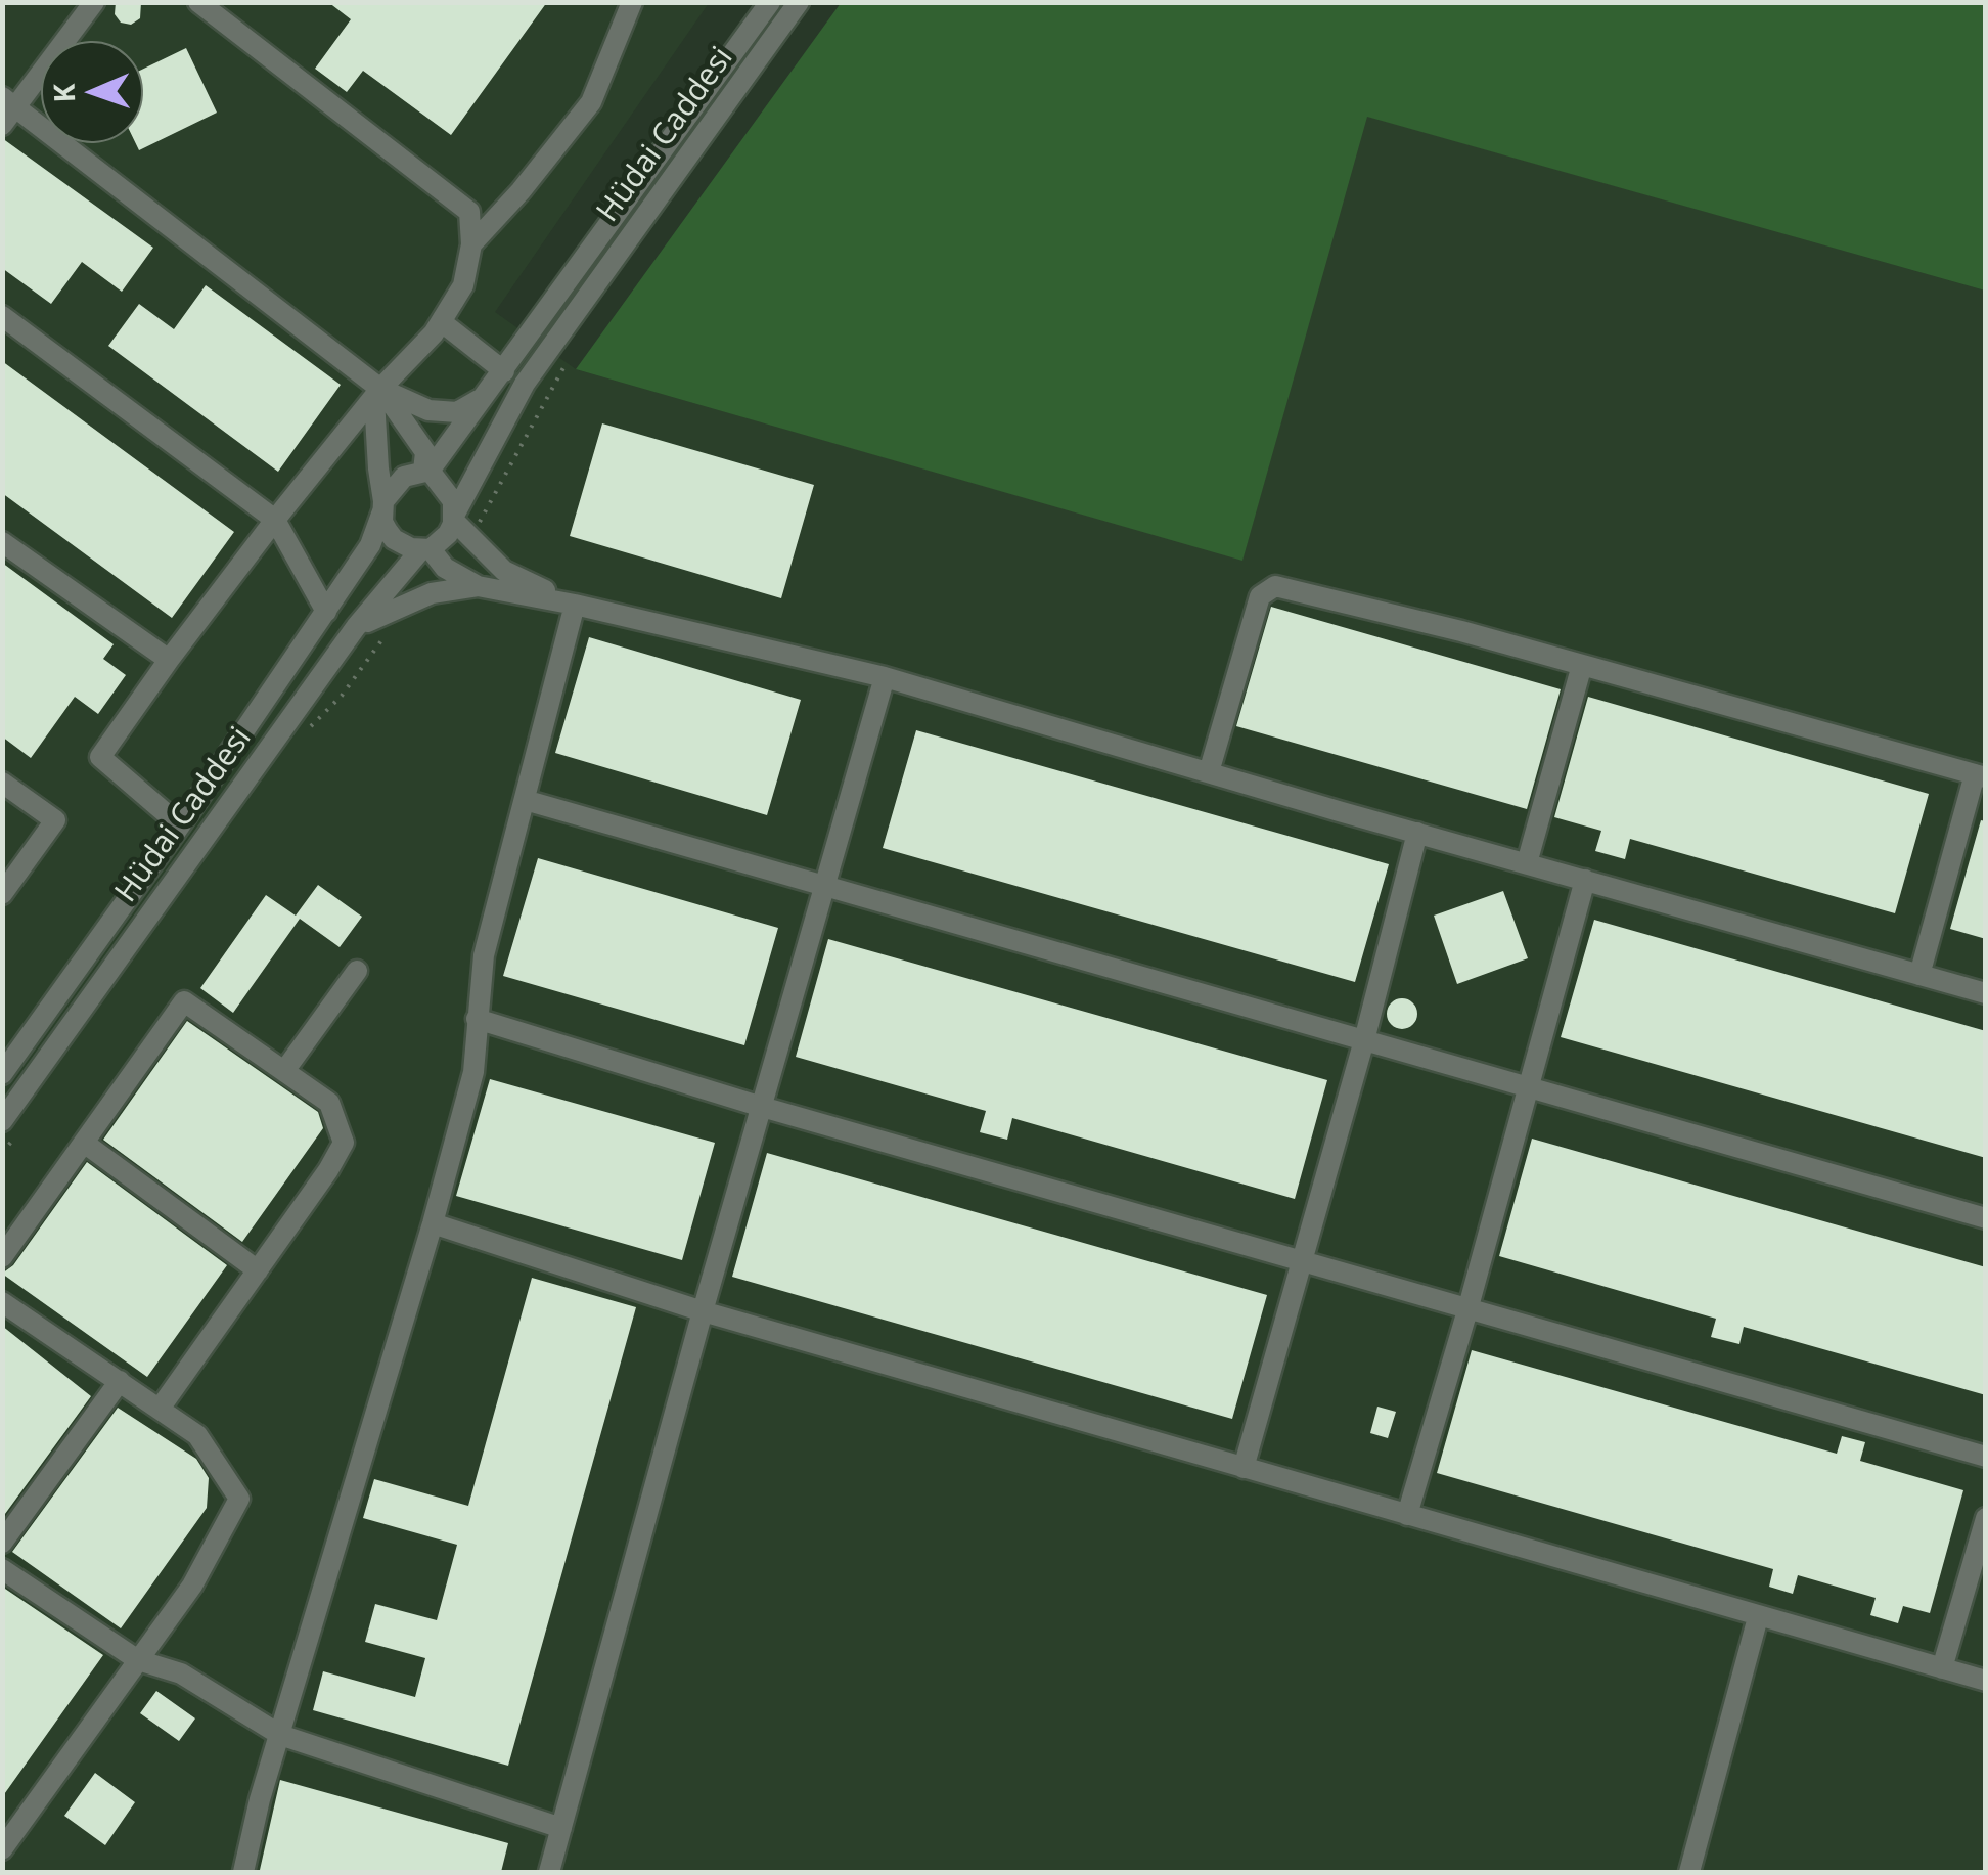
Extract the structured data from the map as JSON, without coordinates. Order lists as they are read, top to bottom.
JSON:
{
  "streets": {
    "street": ["Hüdai Caddesi"]
  },
  "north": "left"
}
